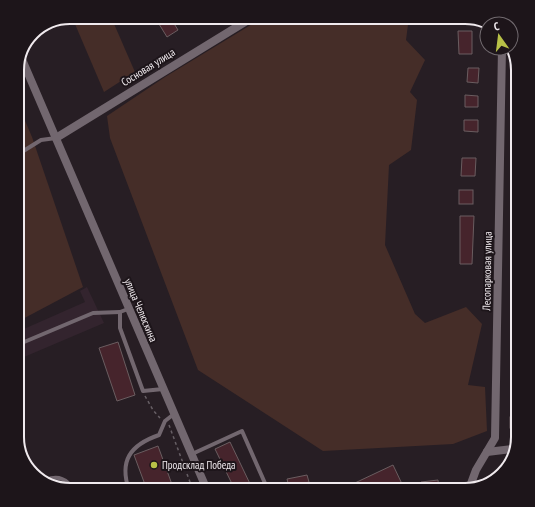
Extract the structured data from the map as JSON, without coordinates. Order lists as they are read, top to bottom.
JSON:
{
  "streets": {
    "street": ["Сосновая улица", "Лесопарковая улица", "улица Челюскина"]
  },
  "crossings": [
    ["Сосновая улица", "улица Челюскина"]
  ],
  "places": ["Продсклад Победа"],
  "north": "top"
}
